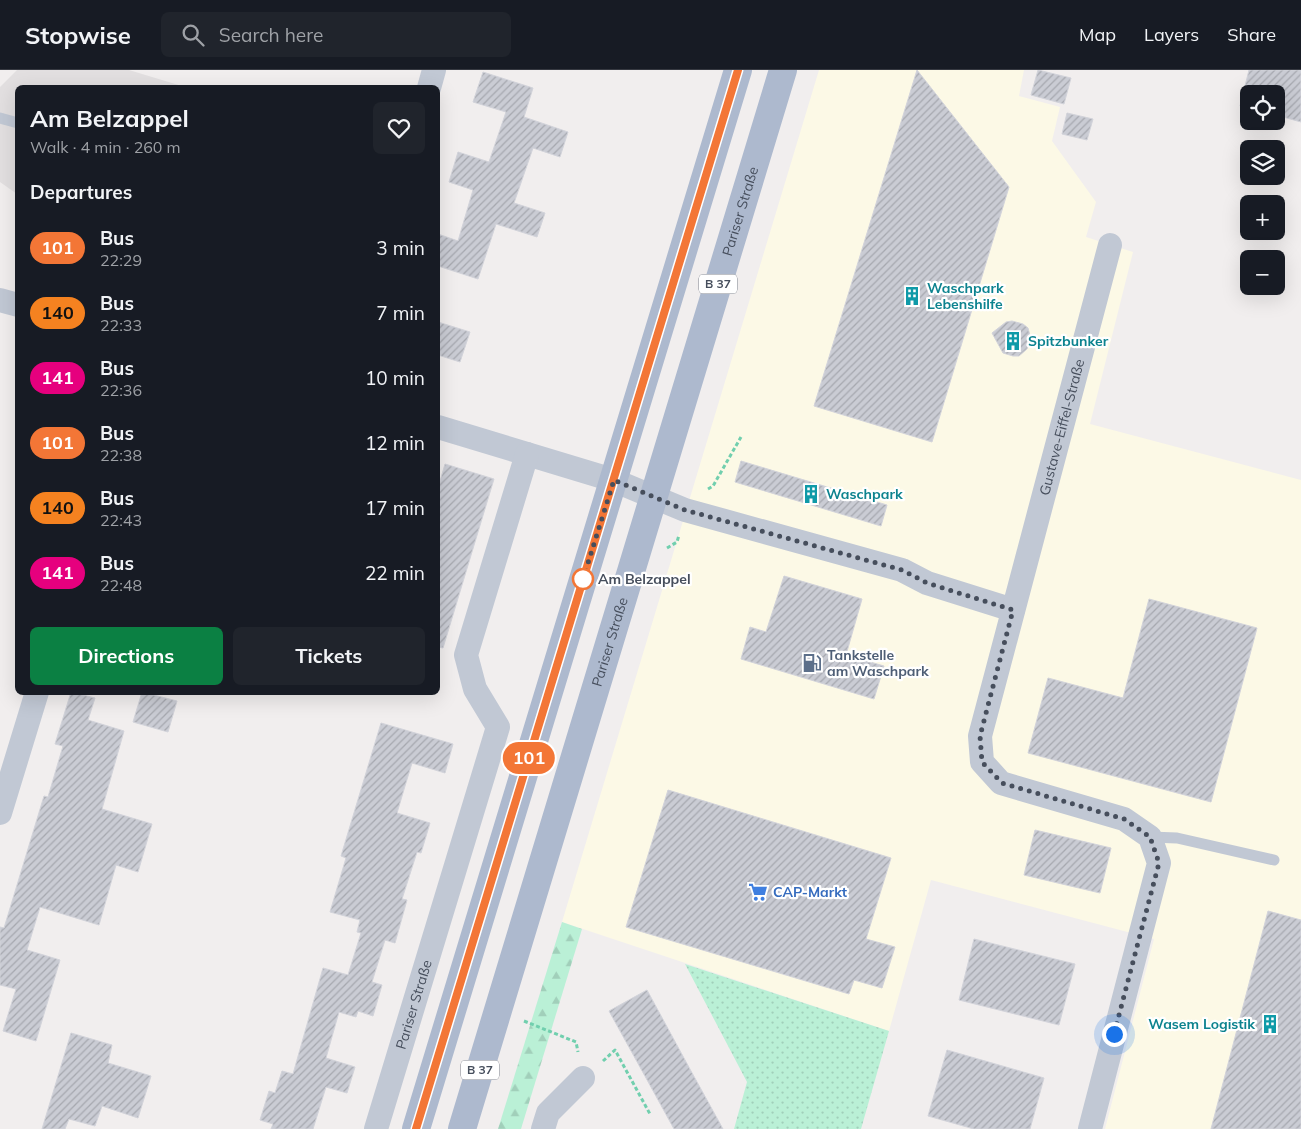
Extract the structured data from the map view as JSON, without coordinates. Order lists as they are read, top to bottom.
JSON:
{
  "streets": {
    "main road": ["Pariser Straße", "B 37"],
    "street": ["Gustave-Eiffel-Straße"]
  },
  "places": {
    "building": [
      "Waschpark Lebenshilfe",
      "Spitzbunker",
      "Waschpark",
      "Wasem Logistik"
    ],
    "other": ["Am Belzappel"],
    "fuel station": ["Tankstelle am Waschpark"],
    "supermarket": ["CAP-Markt"]
  },
  "lines": ["bus line 101"],
  "page": {
    "header": "Stopwise",
    "search": "Search here",
    "nav": ["Map", "Layers", "Share"],
    "on_map": "101",
    "map_buttons": ["+", "−"],
    "heading": [
      ["Am Belzappel", "Walk · 4 min · 260 m"],
      "Departures"
    ],
    "list": [
      {
        "mark": "101",
        "name": "Bus",
        "note": "22:29",
        "value": "3 min"
      },
      {
        "mark": "140",
        "name": "Bus",
        "note": "22:33",
        "value": "7 min"
      },
      {
        "mark": "141",
        "name": "Bus",
        "note": "22:36",
        "value": "10 min"
      },
      {
        "mark": "101",
        "name": "Bus",
        "note": "22:38",
        "value": "12 min"
      },
      {
        "mark": "140",
        "name": "Bus",
        "note": "22:43",
        "value": "17 min"
      },
      {
        "mark": "141",
        "name": "Bus",
        "note": "22:48",
        "value": "22 min"
      }
    ],
    "buttons": ["Directions", "Tickets"]
  }
}
